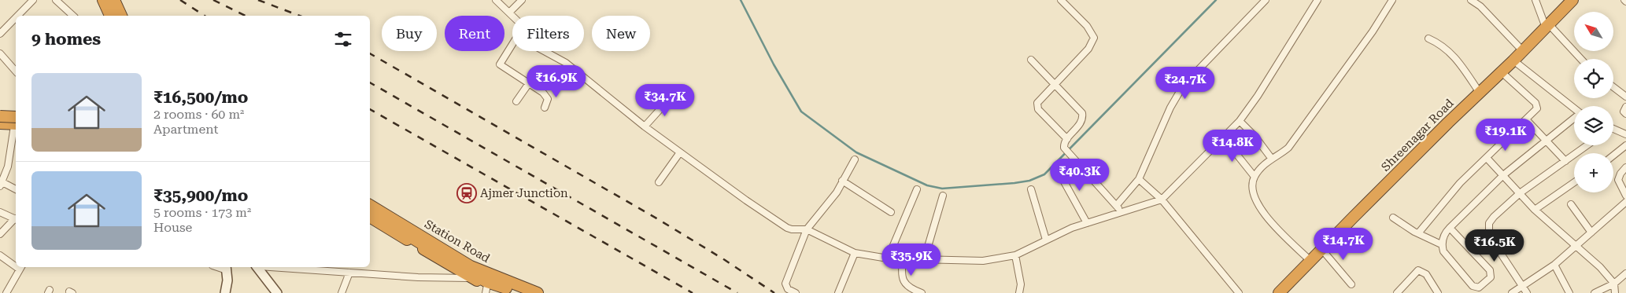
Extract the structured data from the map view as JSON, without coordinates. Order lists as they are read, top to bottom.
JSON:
{
  "streets": {
    "highway": ["Shreenagar Road", "Station Road"]
  },
  "places": {
    "station": ["Ajmer Junction"]
  },
  "north": "top left",
  "page": {
    "map_buttons": "+",
    "chip": [
      "Buy",
      "Rent",
      "Filters",
      "New"
    ],
    "heading": "9 homes",
    "list": [
      {
        "name": "₹16,500/mo",
        "note": "2 rooms · 60 m² · Apartment"
      },
      {
        "name": "₹35,900/mo",
        "note": "5 rooms · 173 m² · House"
      }
    ],
    "price": [
      "₹16.9K",
      "₹24.7K",
      "₹34.7K",
      "₹19.1K",
      "₹14.8K",
      "₹40.3K",
      "₹14.7K",
      "₹16.5K",
      "₹35.9K"
    ]
  }
}
